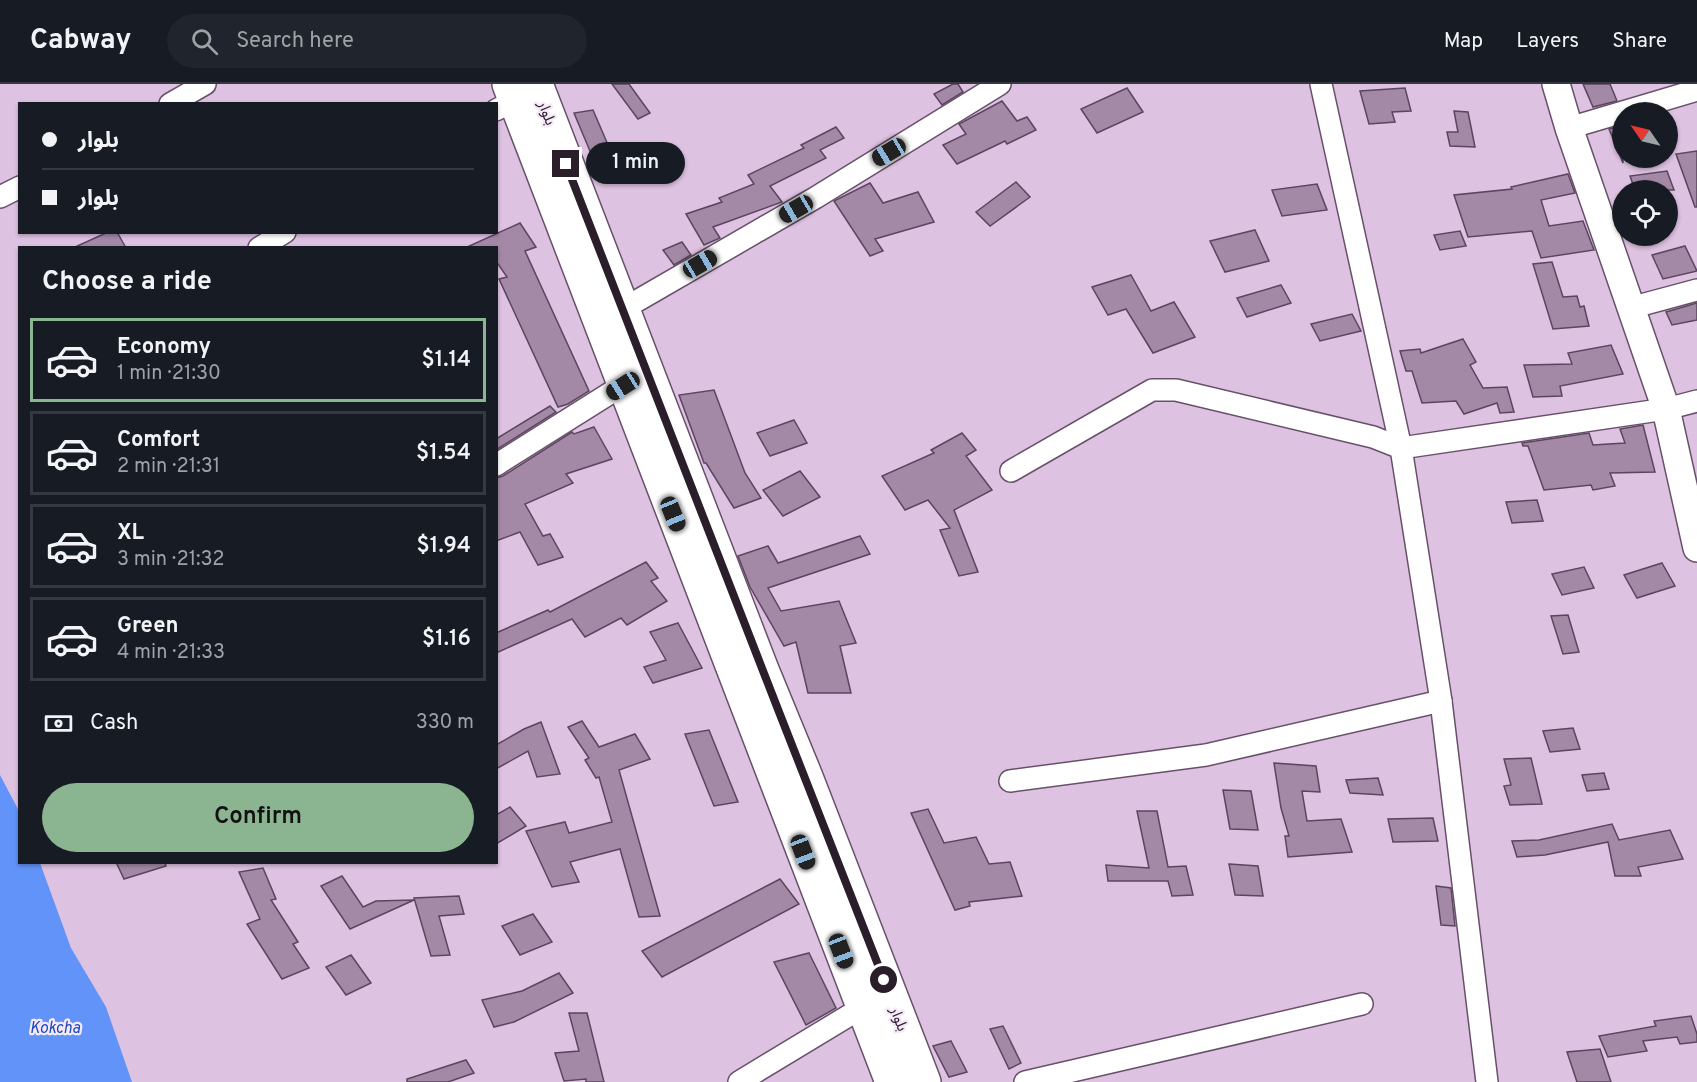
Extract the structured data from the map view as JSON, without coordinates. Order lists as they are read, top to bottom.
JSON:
{
  "streets": {
    "main road": ["بلوار"]
  },
  "water": ["Kokcha"],
  "north": "top left",
  "page": {
    "header": "Cabway",
    "search": "Search here",
    "nav": ["Map", "Layers", "Share"],
    "banner": ["بلوار", "بلوار"],
    "bubble": "1 min",
    "heading": "Choose a ride",
    "list": [
      {
        "name": "Economy",
        "note": "1 min · 21:30",
        "value": "$1.14"
      },
      {
        "name": "Comfort",
        "note": "2 min · 21:31",
        "value": "$1.54"
      },
      {
        "name": "XL",
        "note": "3 min · 21:32",
        "value": "$1.94"
      },
      {
        "name": "Green",
        "note": "4 min · 21:33",
        "value": "$1.16"
      }
    ],
    "pay": ["Cash", "330 m"],
    "buttons": "Confirm"
  }
}
